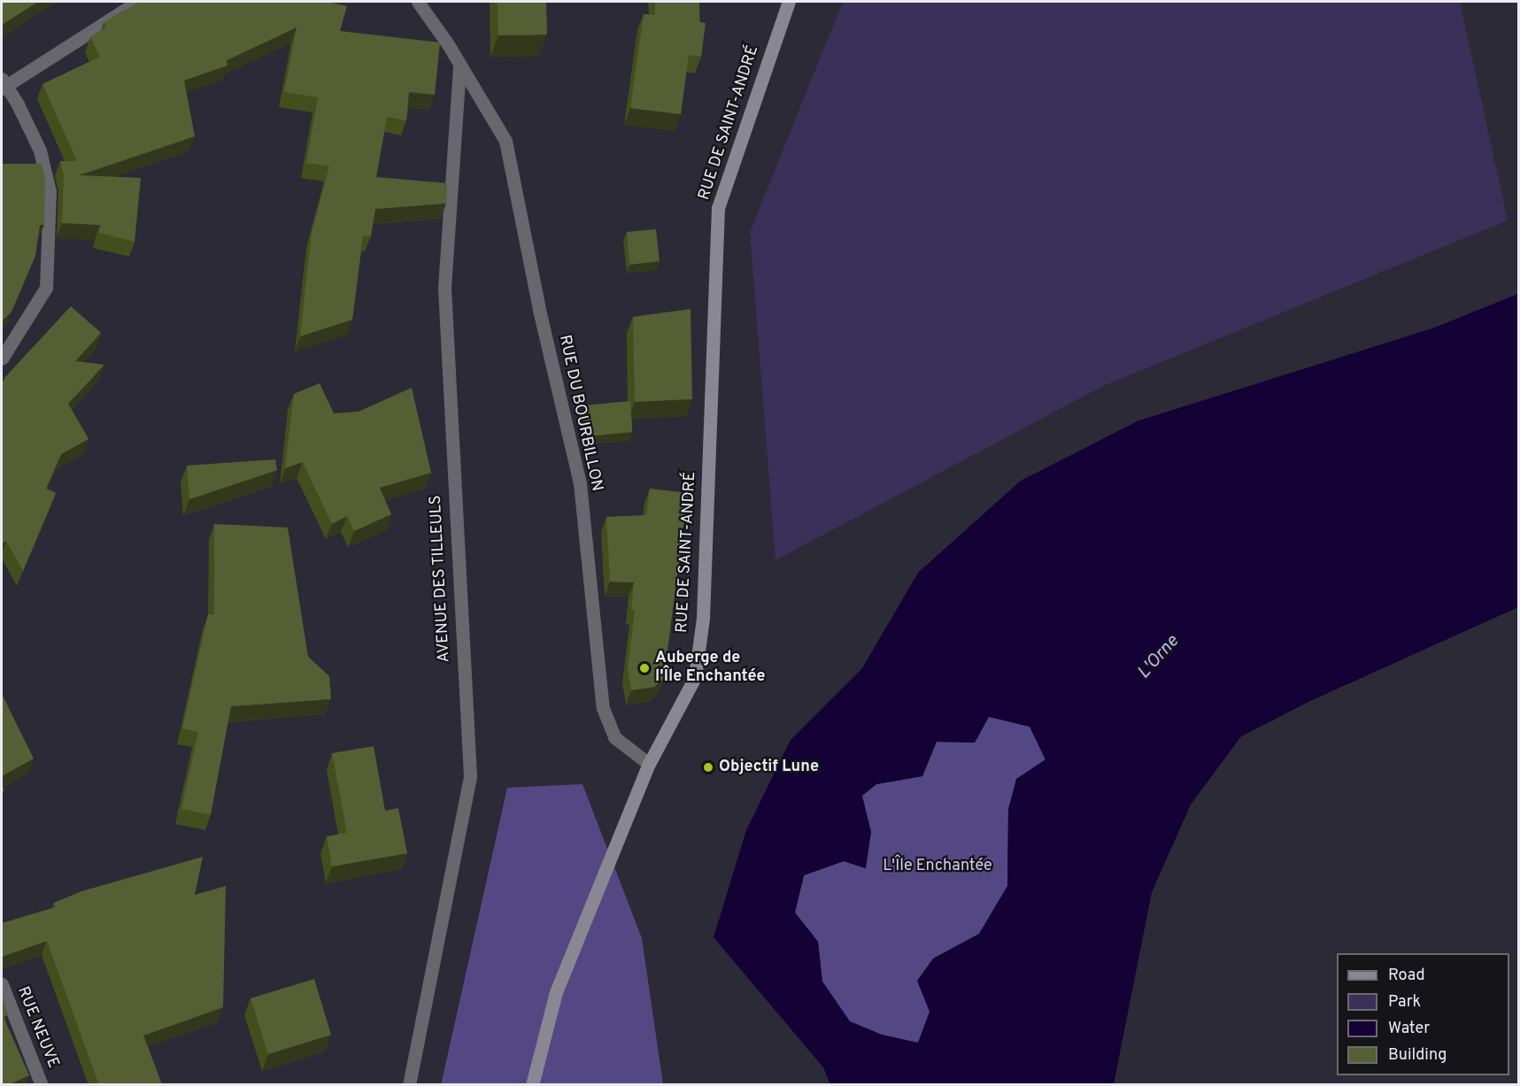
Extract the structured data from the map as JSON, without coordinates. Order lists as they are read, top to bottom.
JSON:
{
  "streets": {
    "street": [
      "RUE DE SAINT-ANDRÉ",
      "RUE DU BOURBILLON",
      "AVENUE DES TILLEULS",
      "RUE NEUVE"
    ]
  },
  "crossings": [
    ["RUE DE SAINT-ANDRÉ", "RUE DU BOURBILLON"],
    ["RUE DU BOURBILLON", "AVENUE DES TILLEULS"]
  ],
  "water": ["L'Orne"],
  "parks": ["L'Île Enchantée"],
  "places": ["Auberge de l'Île Enchantée", "Objectif Lune"],
  "legend": [
    "Road",
    "Park",
    "Water",
    "Building"
  ]
}
